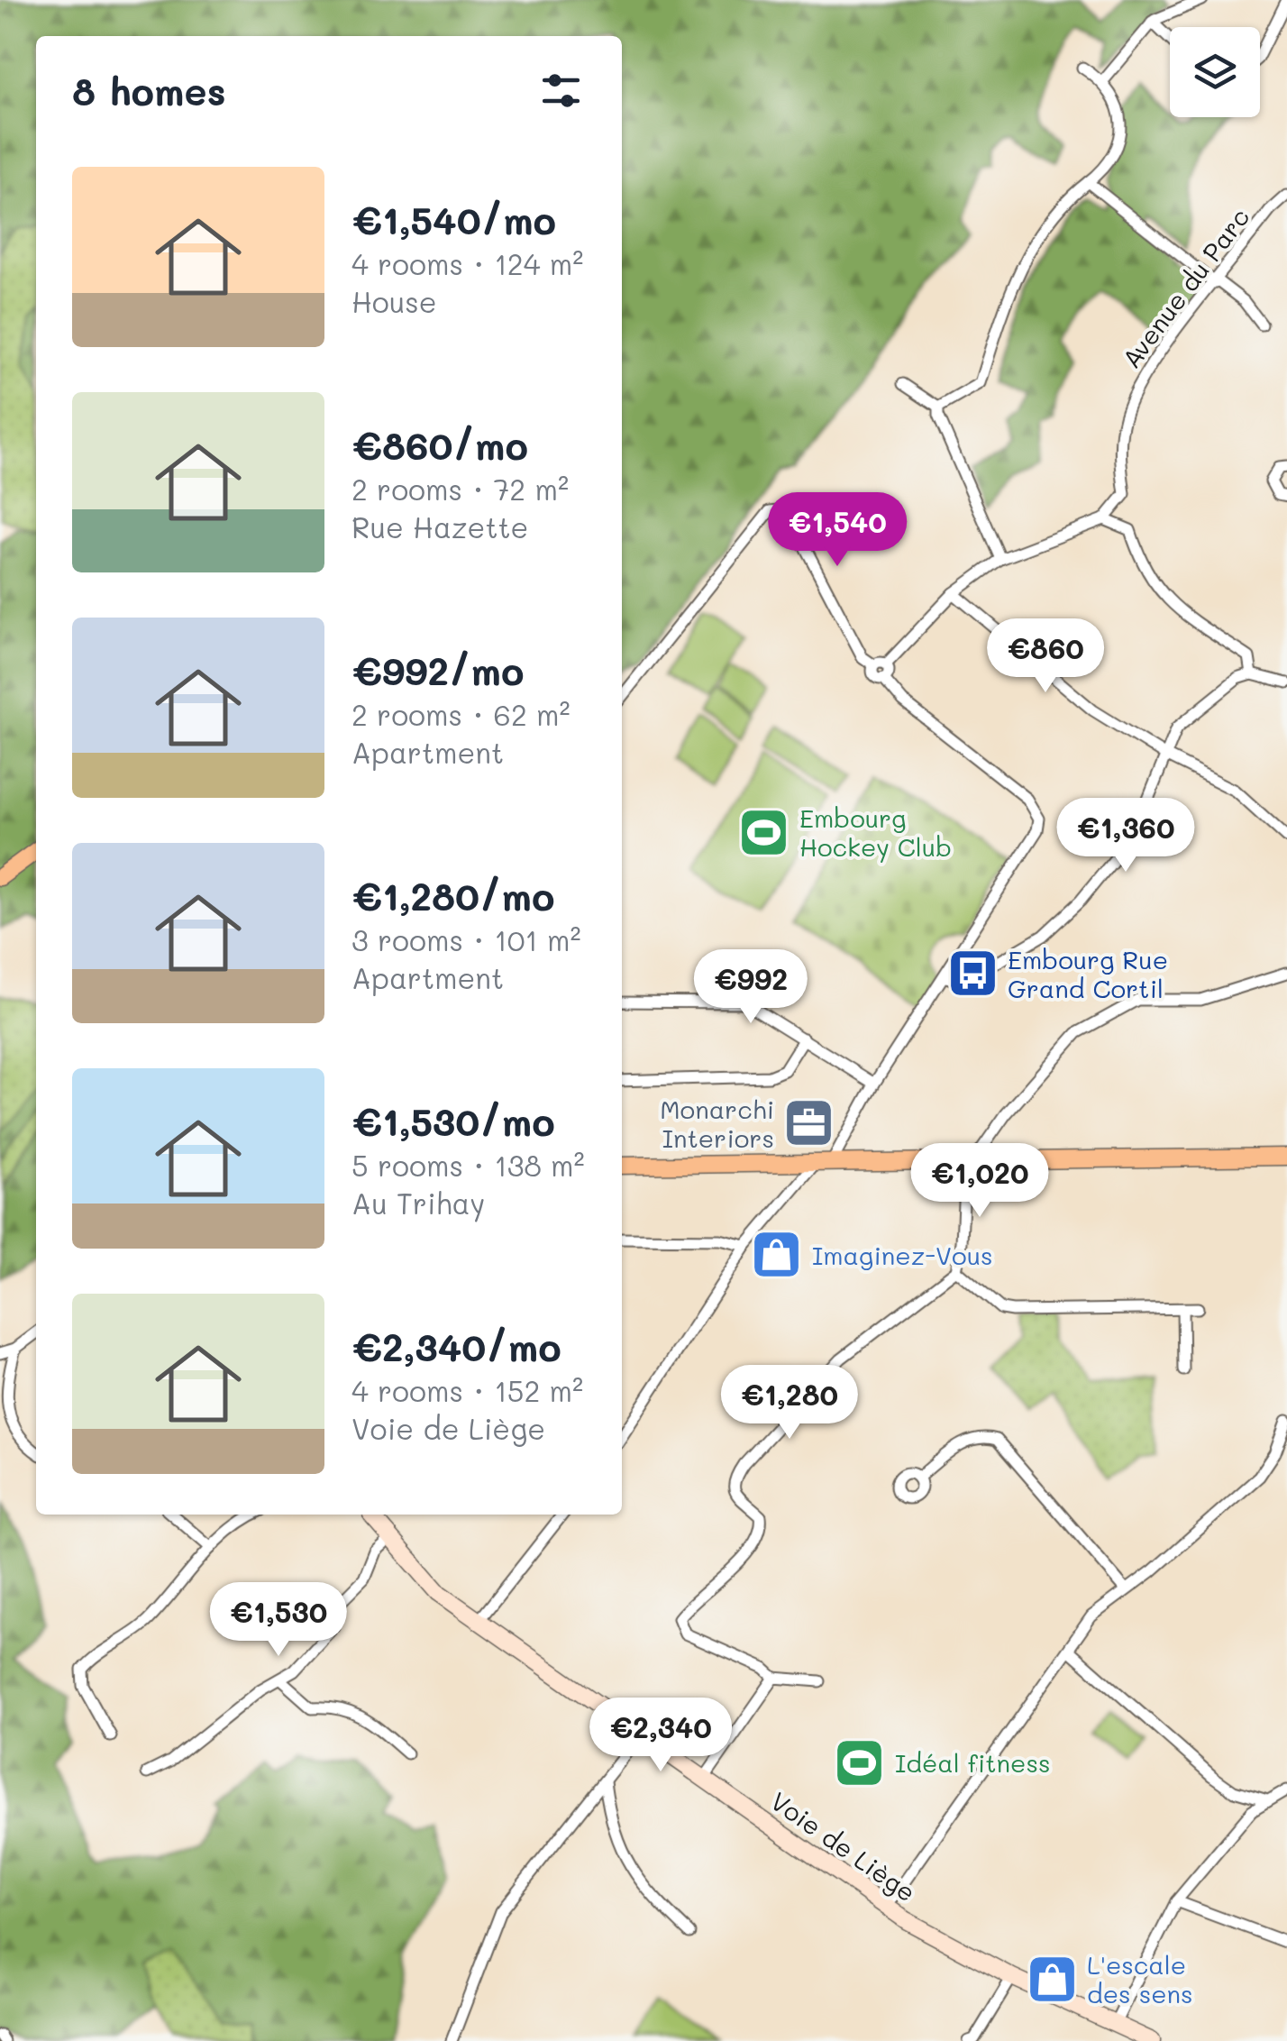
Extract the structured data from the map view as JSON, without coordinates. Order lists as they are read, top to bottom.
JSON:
{
  "streets": {
    "street": ["Avenue du Parc", "Voie de Liège"]
  },
  "places": {
    "sports": ["Embourg Hockey Club", "Idéal fitness"],
    "bus stop": ["Embourg Rue Grand Cortil"],
    "office": ["Monarchi Interiors"],
    "shop": ["Imaginez-Vous", "L'escale des sens"]
  },
  "page": {
    "heading": "8 homes",
    "list": [
      {
        "name": "€1,540/mo",
        "note": "4 rooms · 124 m² · House"
      },
      {
        "name": "€860/mo",
        "note": "2 rooms · 72 m² · Rue Hazette"
      },
      {
        "name": "€992/mo",
        "note": "2 rooms · 62 m² · Apartment"
      },
      {
        "name": "€1,280/mo",
        "note": "3 rooms · 101 m² · Apartment"
      },
      {
        "name": "€1,530/mo",
        "note": "5 rooms · 138 m² · Au Trihay"
      },
      {
        "name": "€2,340/mo",
        "note": "4 rooms · 152 m² · Voie de Liège"
      }
    ],
    "price": [
      "€1,540",
      "€860",
      "€1,360",
      "€992",
      "€1,020",
      "€1,280",
      "€1,530",
      "€2,340"
    ]
  }
}
